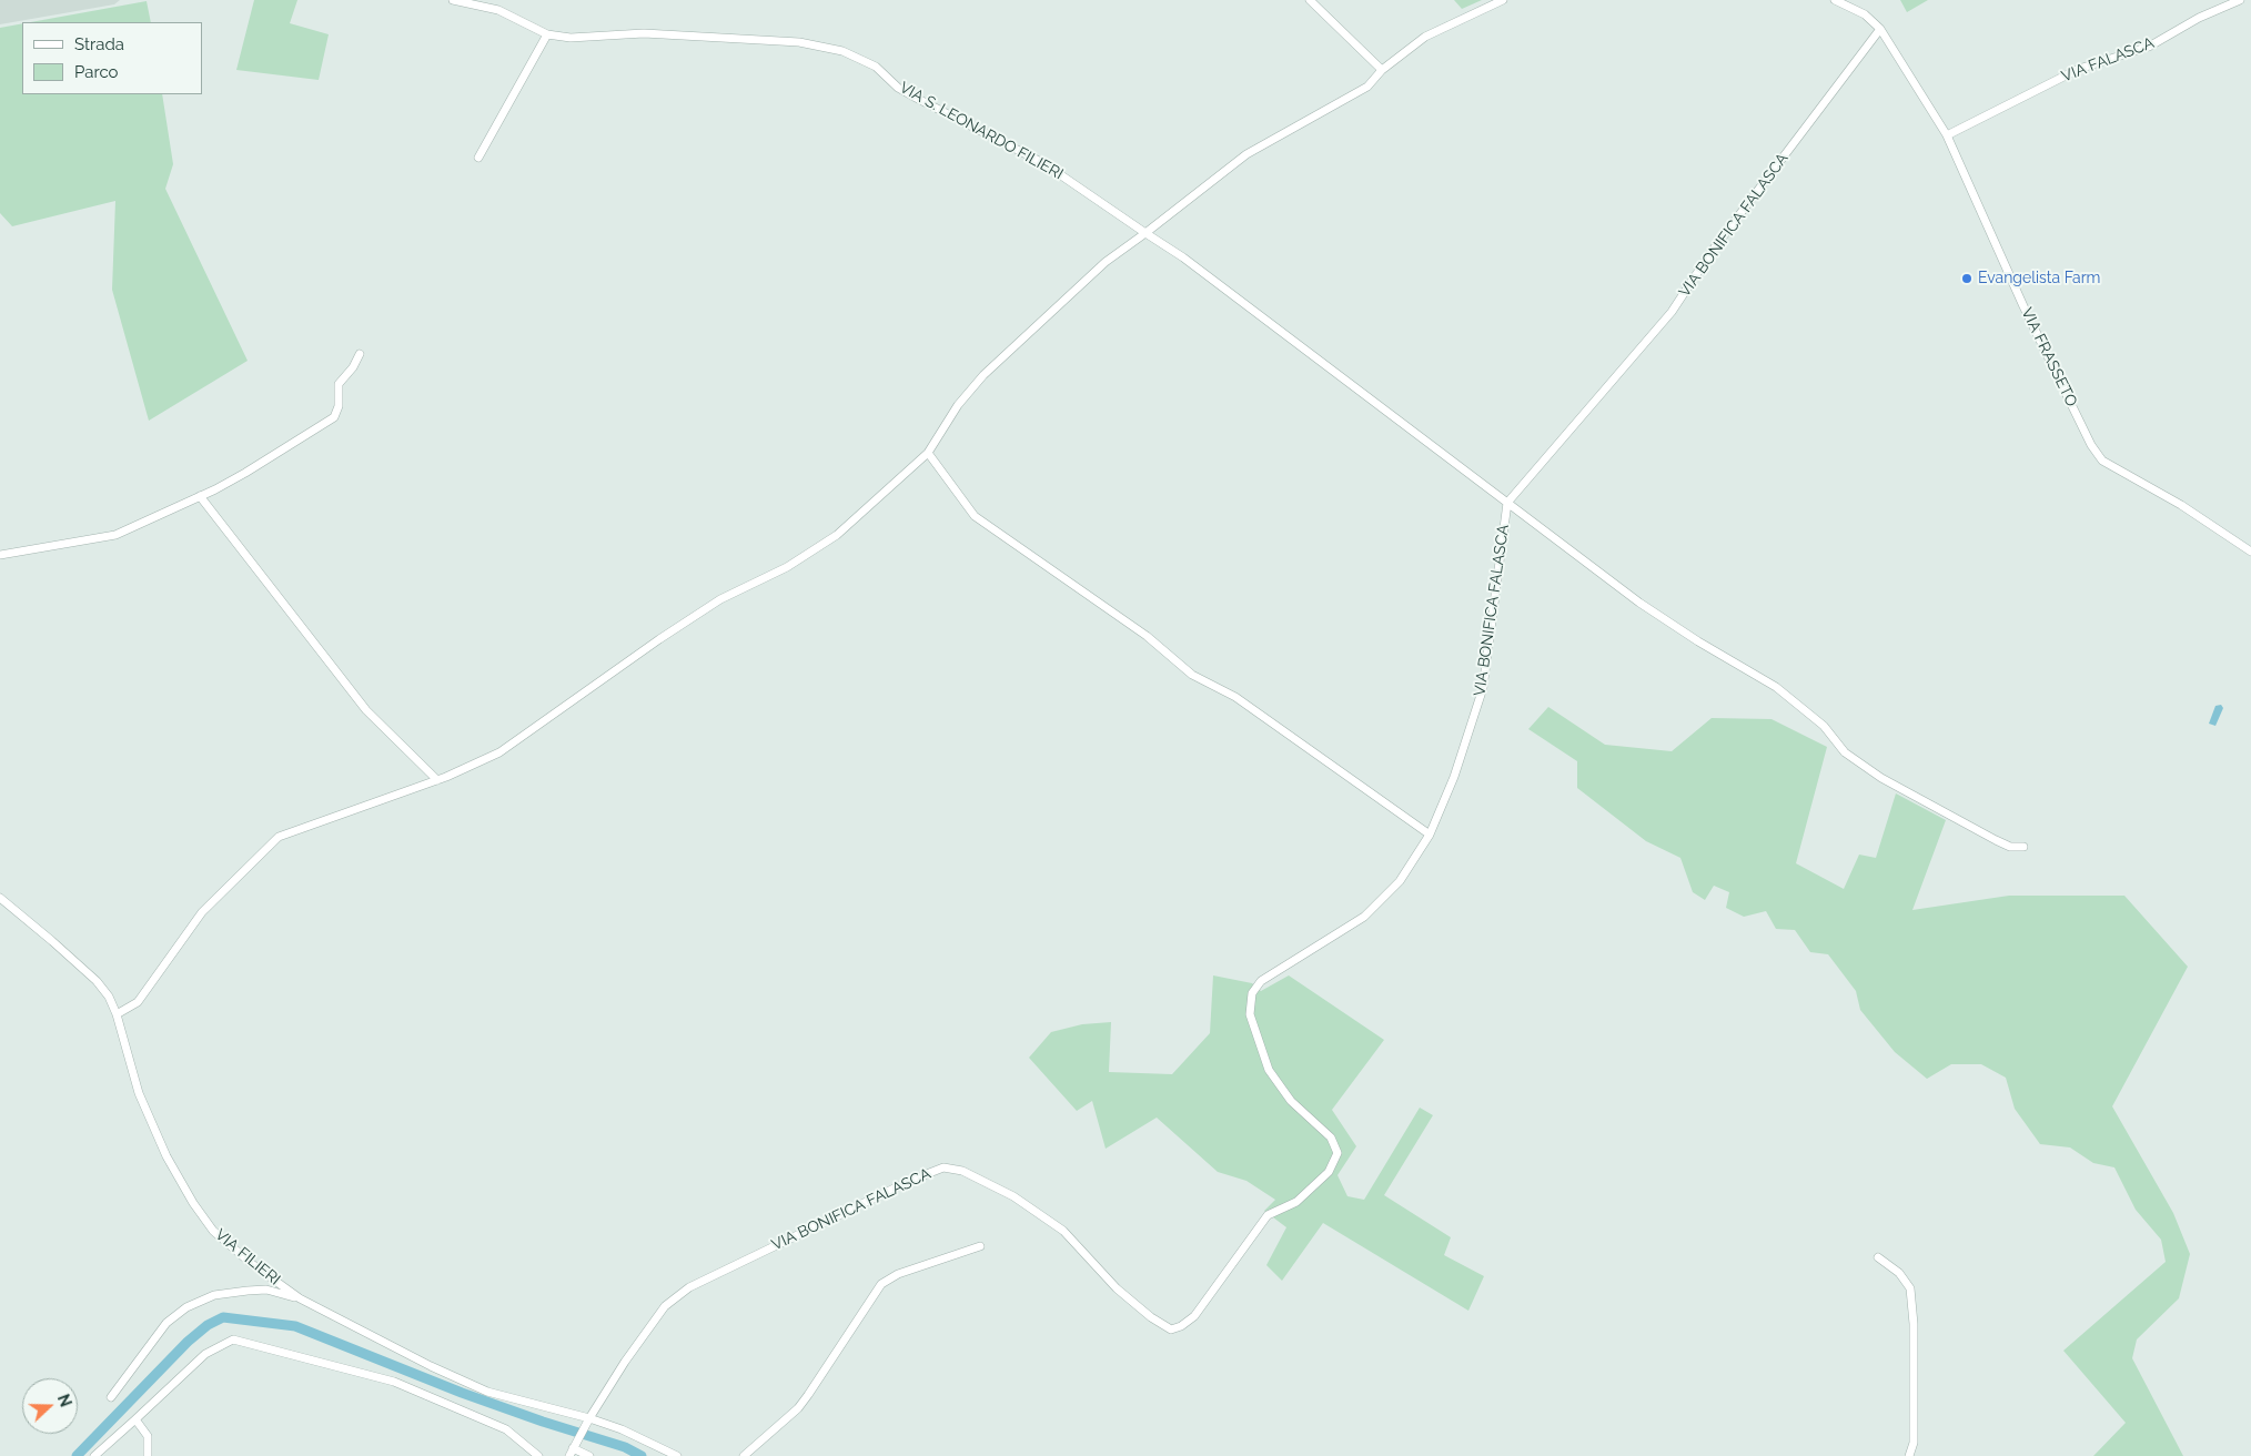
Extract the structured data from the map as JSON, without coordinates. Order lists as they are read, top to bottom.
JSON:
{
  "streets": {
    "street": [
      "VIA FALASCA",
      "VIA S. LEONARDO FILIERI",
      "VIA BONIFICA FALASCA",
      "VIA FRASSETO",
      "VIA FILIERI"
    ]
  },
  "crossings": [
    ["VIA FALASCA", "VIA FRASSETO"],
    ["VIA S. LEONARDO FILIERI", "VIA BONIFICA FALASCA"],
    ["VIA BONIFICA FALASCA", "VIA FRASSETO"],
    ["VIA BONIFICA FALASCA", "VIA FILIERI"]
  ],
  "places": ["Evangelista Farm"],
  "legend": ["Strada", "Parco"],
  "north": "right"
}
